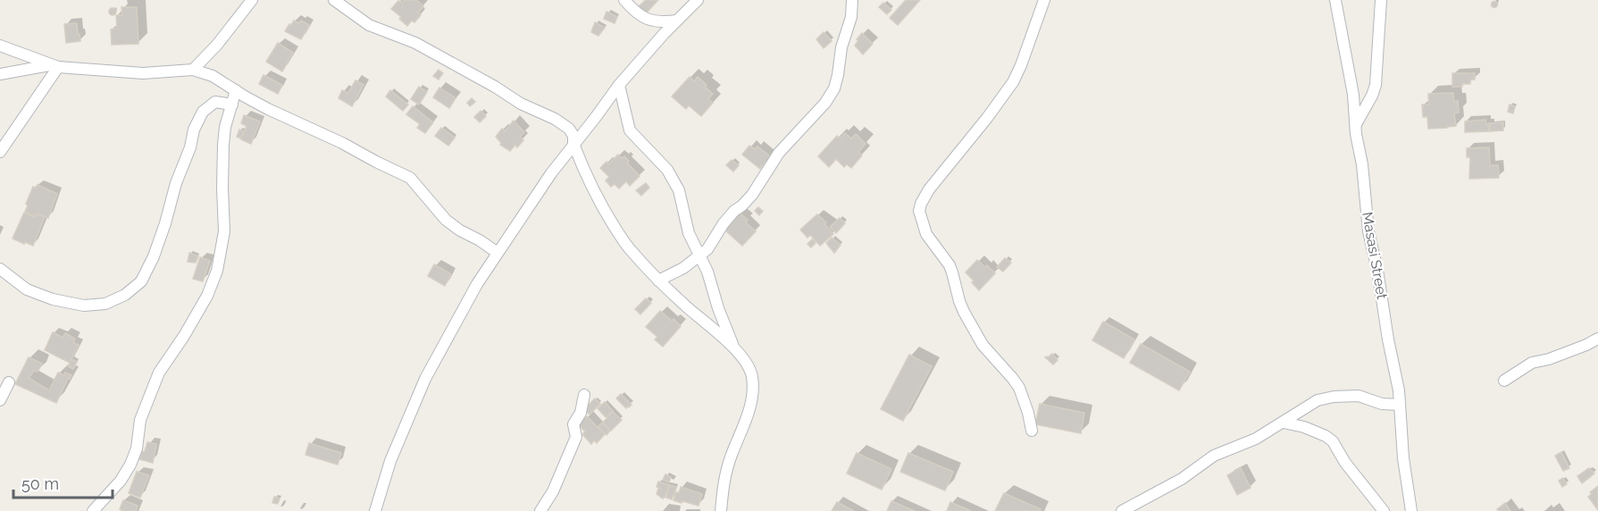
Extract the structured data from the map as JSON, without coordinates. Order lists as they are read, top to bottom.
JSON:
{
  "streets": {
    "street": ["Masasi Street"]
  },
  "scale_bar": "50 m"
}
